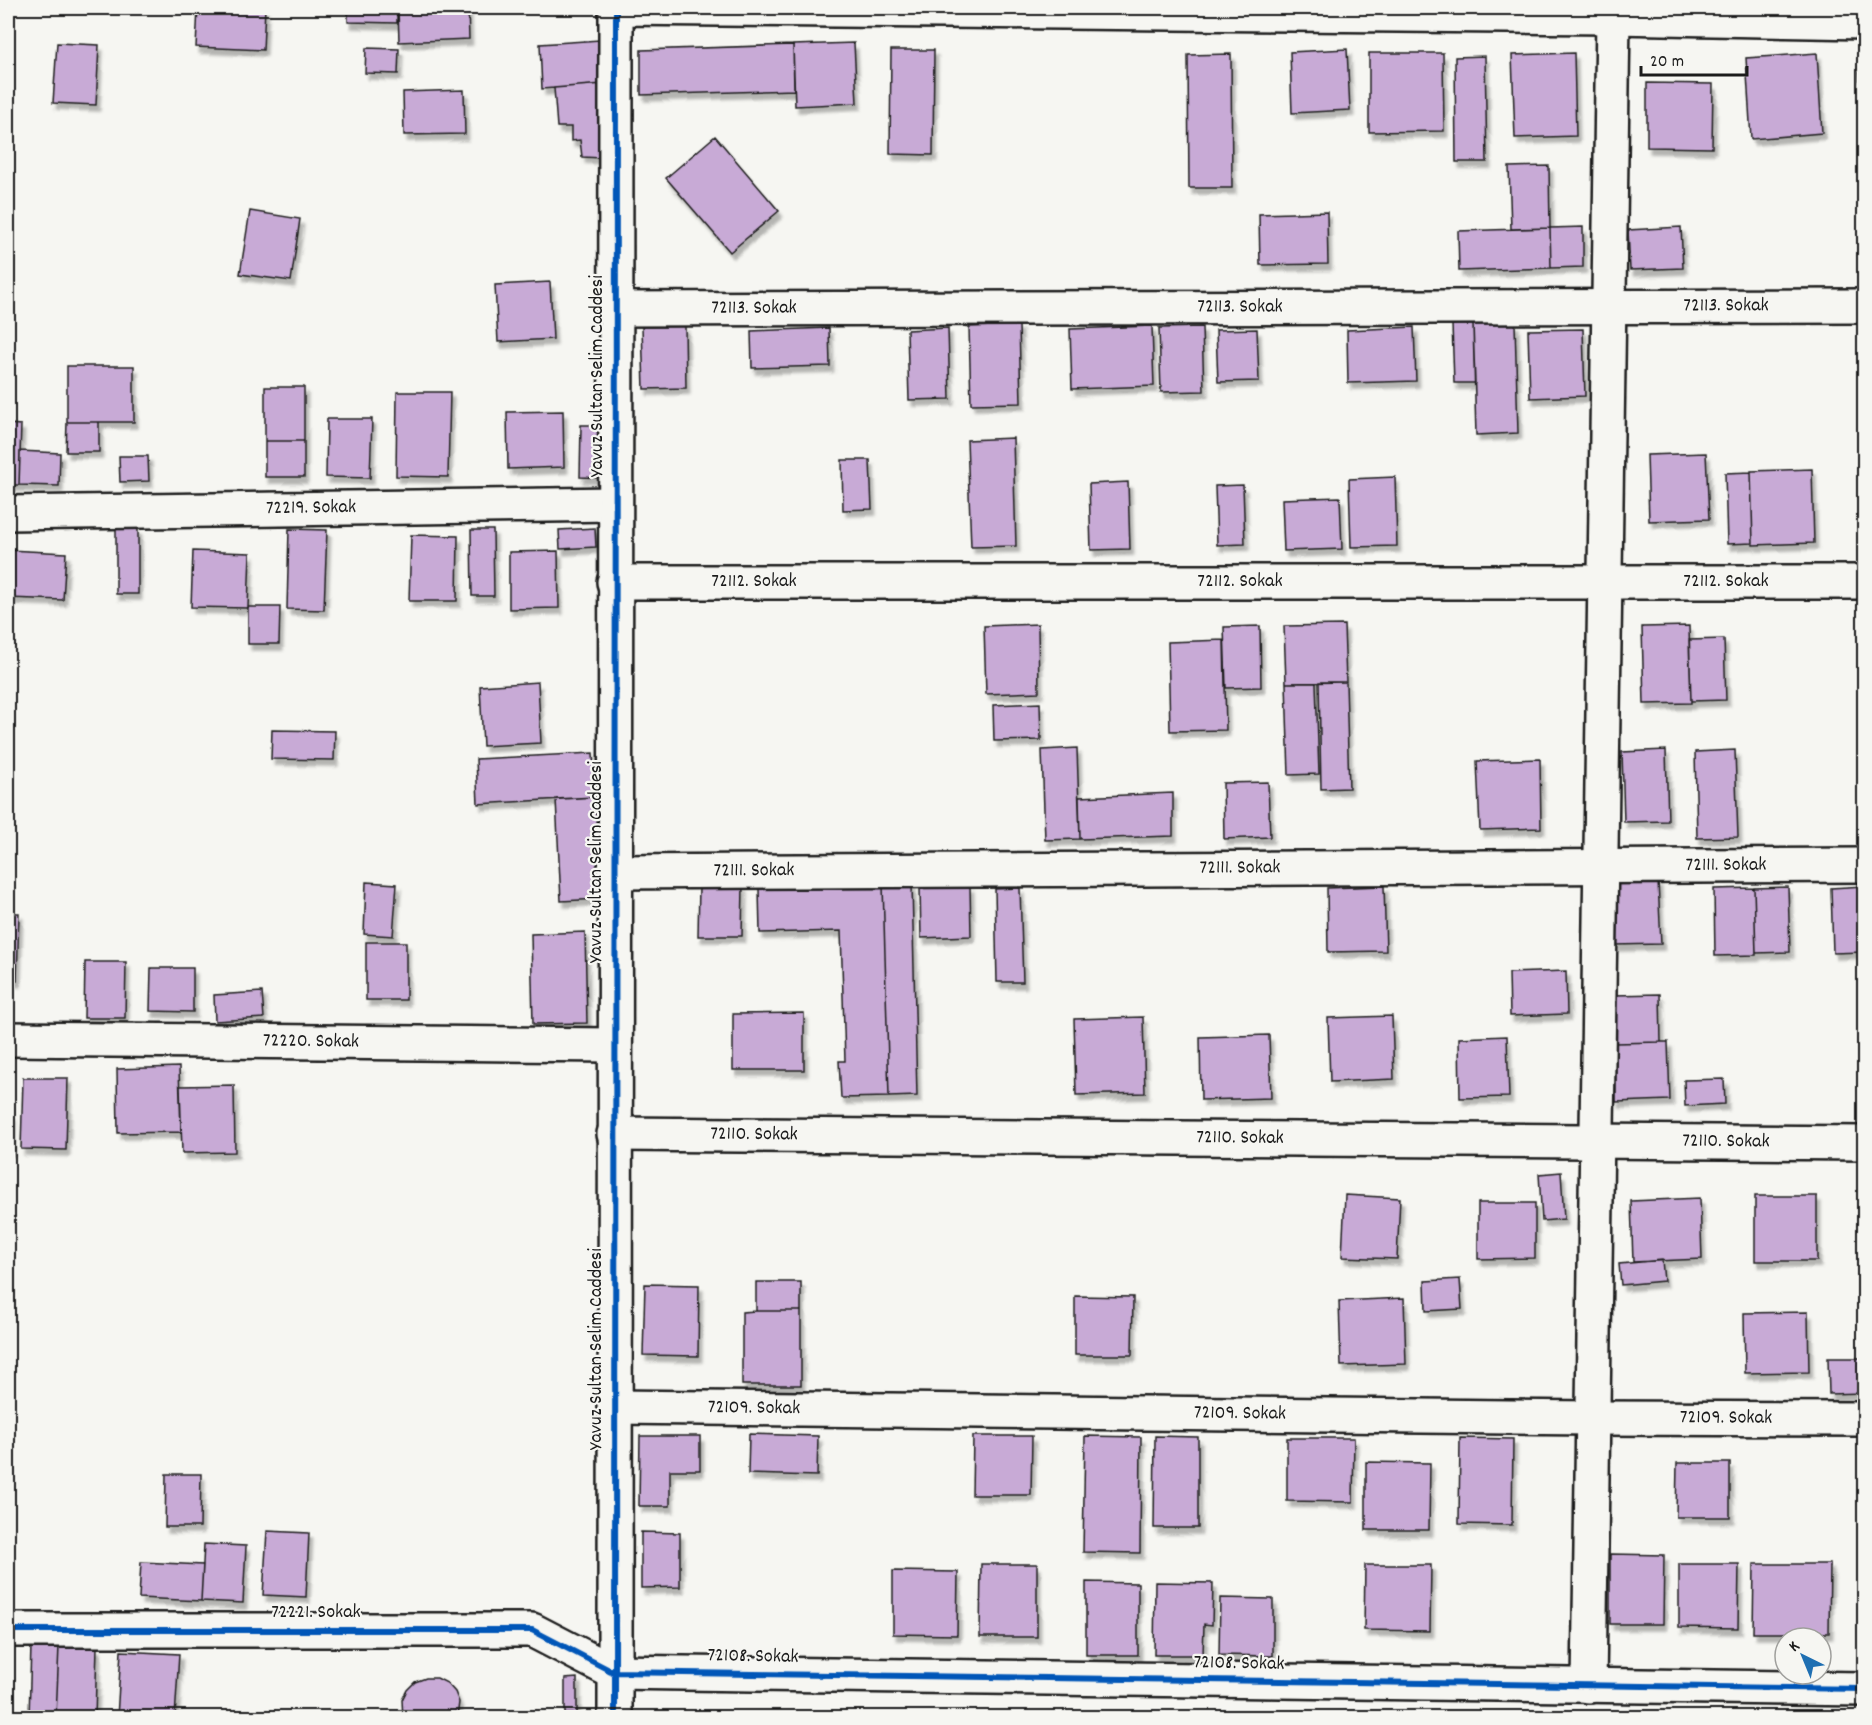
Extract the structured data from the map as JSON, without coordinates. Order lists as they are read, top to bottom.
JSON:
{
  "streets": {
    "street": [
      "72113. Sokak",
      "Yavuz Sultan Selim Caddesi",
      "72219. Sokak",
      "72112. Sokak",
      "72111. Sokak",
      "72220. Sokak",
      "72110. Sokak",
      "72109. Sokak",
      "72221. Sokak",
      "72108. Sokak"
    ]
  },
  "crossings": [
    ["72113. Sokak", "Yavuz Sultan Selim Caddesi"],
    ["Yavuz Sultan Selim Caddesi", "72219. Sokak"],
    ["Yavuz Sultan Selim Caddesi", "72112. Sokak"],
    ["Yavuz Sultan Selim Caddesi", "72111. Sokak"],
    ["Yavuz Sultan Selim Caddesi", "72220. Sokak"],
    ["Yavuz Sultan Selim Caddesi", "72110. Sokak"],
    ["Yavuz Sultan Selim Caddesi", "72109. Sokak"],
    ["Yavuz Sultan Selim Caddesi", "72221. Sokak"],
    ["Yavuz Sultan Selim Caddesi", "72108. Sokak"],
    ["72221. Sokak", "72108. Sokak"]
  ],
  "scale_bar": "20 m",
  "north": "top left"
}
